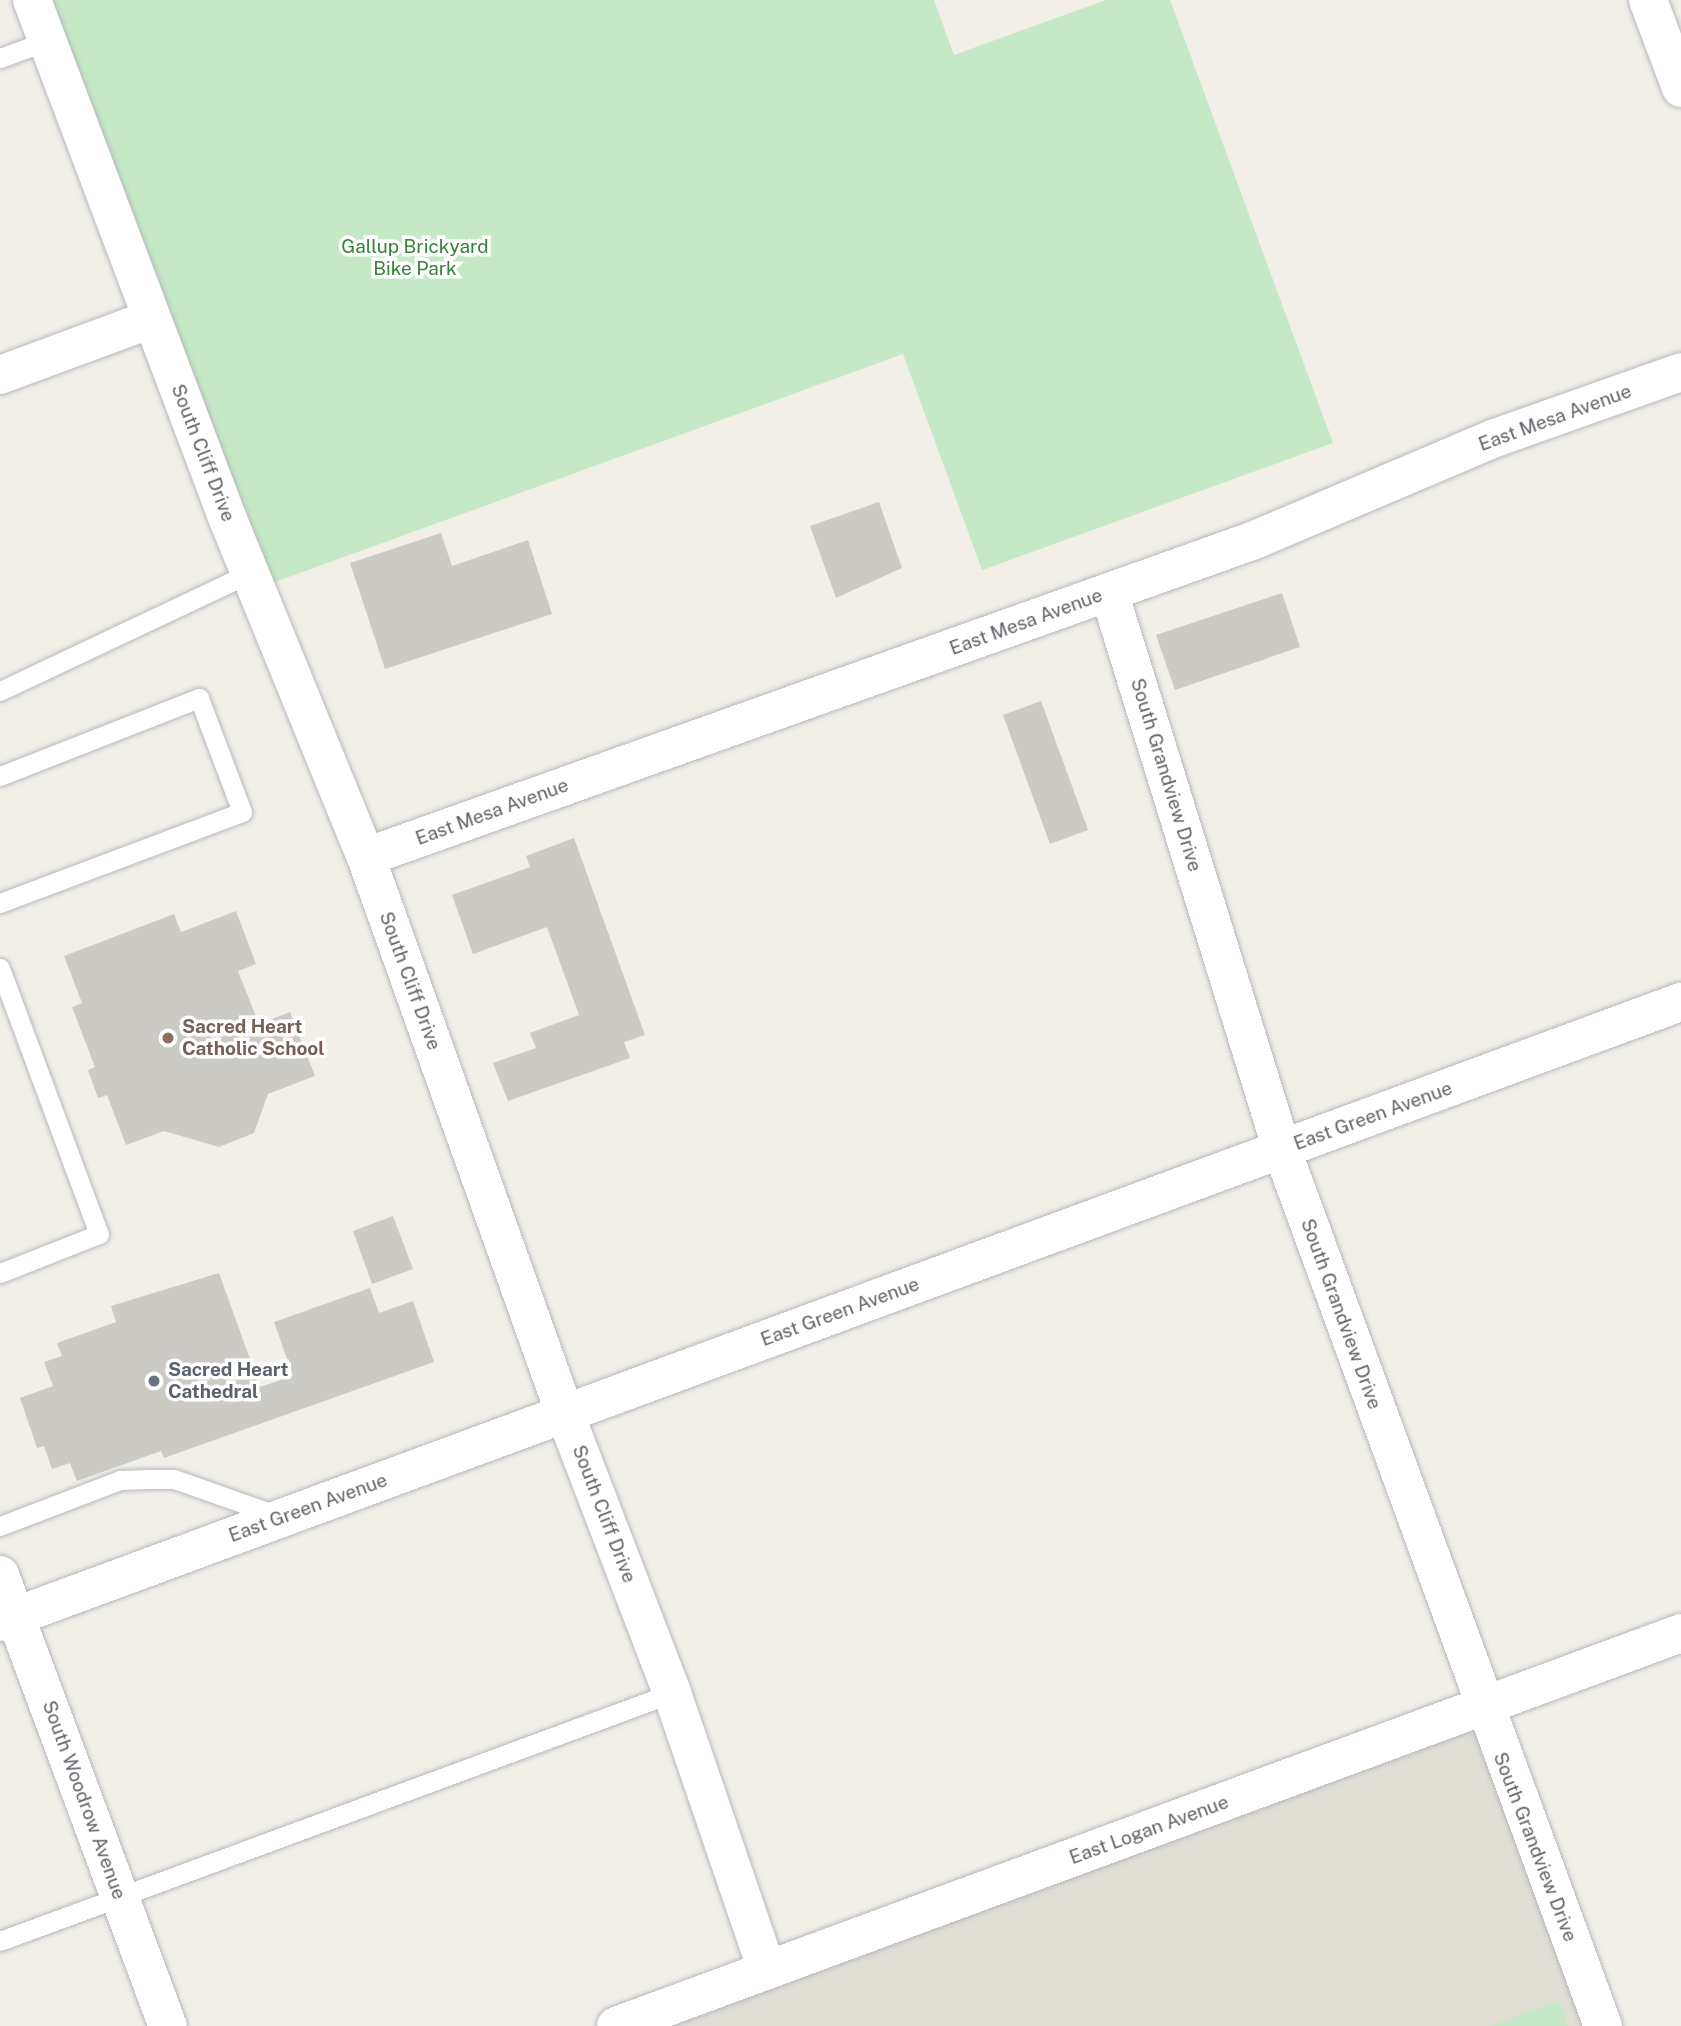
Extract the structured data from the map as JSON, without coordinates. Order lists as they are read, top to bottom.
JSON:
{
  "streets": {
    "street": [
      "East Mesa Avenue",
      "South Cliff Drive",
      "South Grandview Drive",
      "East Green Avenue",
      "South Woodrow Avenue",
      "East Logan Avenue"
    ]
  },
  "crossings": [
    ["East Mesa Avenue", "South Cliff Drive"],
    ["East Mesa Avenue", "South Grandview Drive"],
    ["South Cliff Drive", "East Green Avenue"],
    ["South Cliff Drive", "East Logan Avenue"],
    ["South Grandview Drive", "East Green Avenue"],
    ["South Grandview Drive", "East Logan Avenue"],
    ["East Green Avenue", "South Woodrow Avenue"]
  ],
  "parks": ["Gallup Brickyard Bike Park"],
  "places": ["Sacred Heart Catholic School", "Sacred Heart Cathedral"]
}
